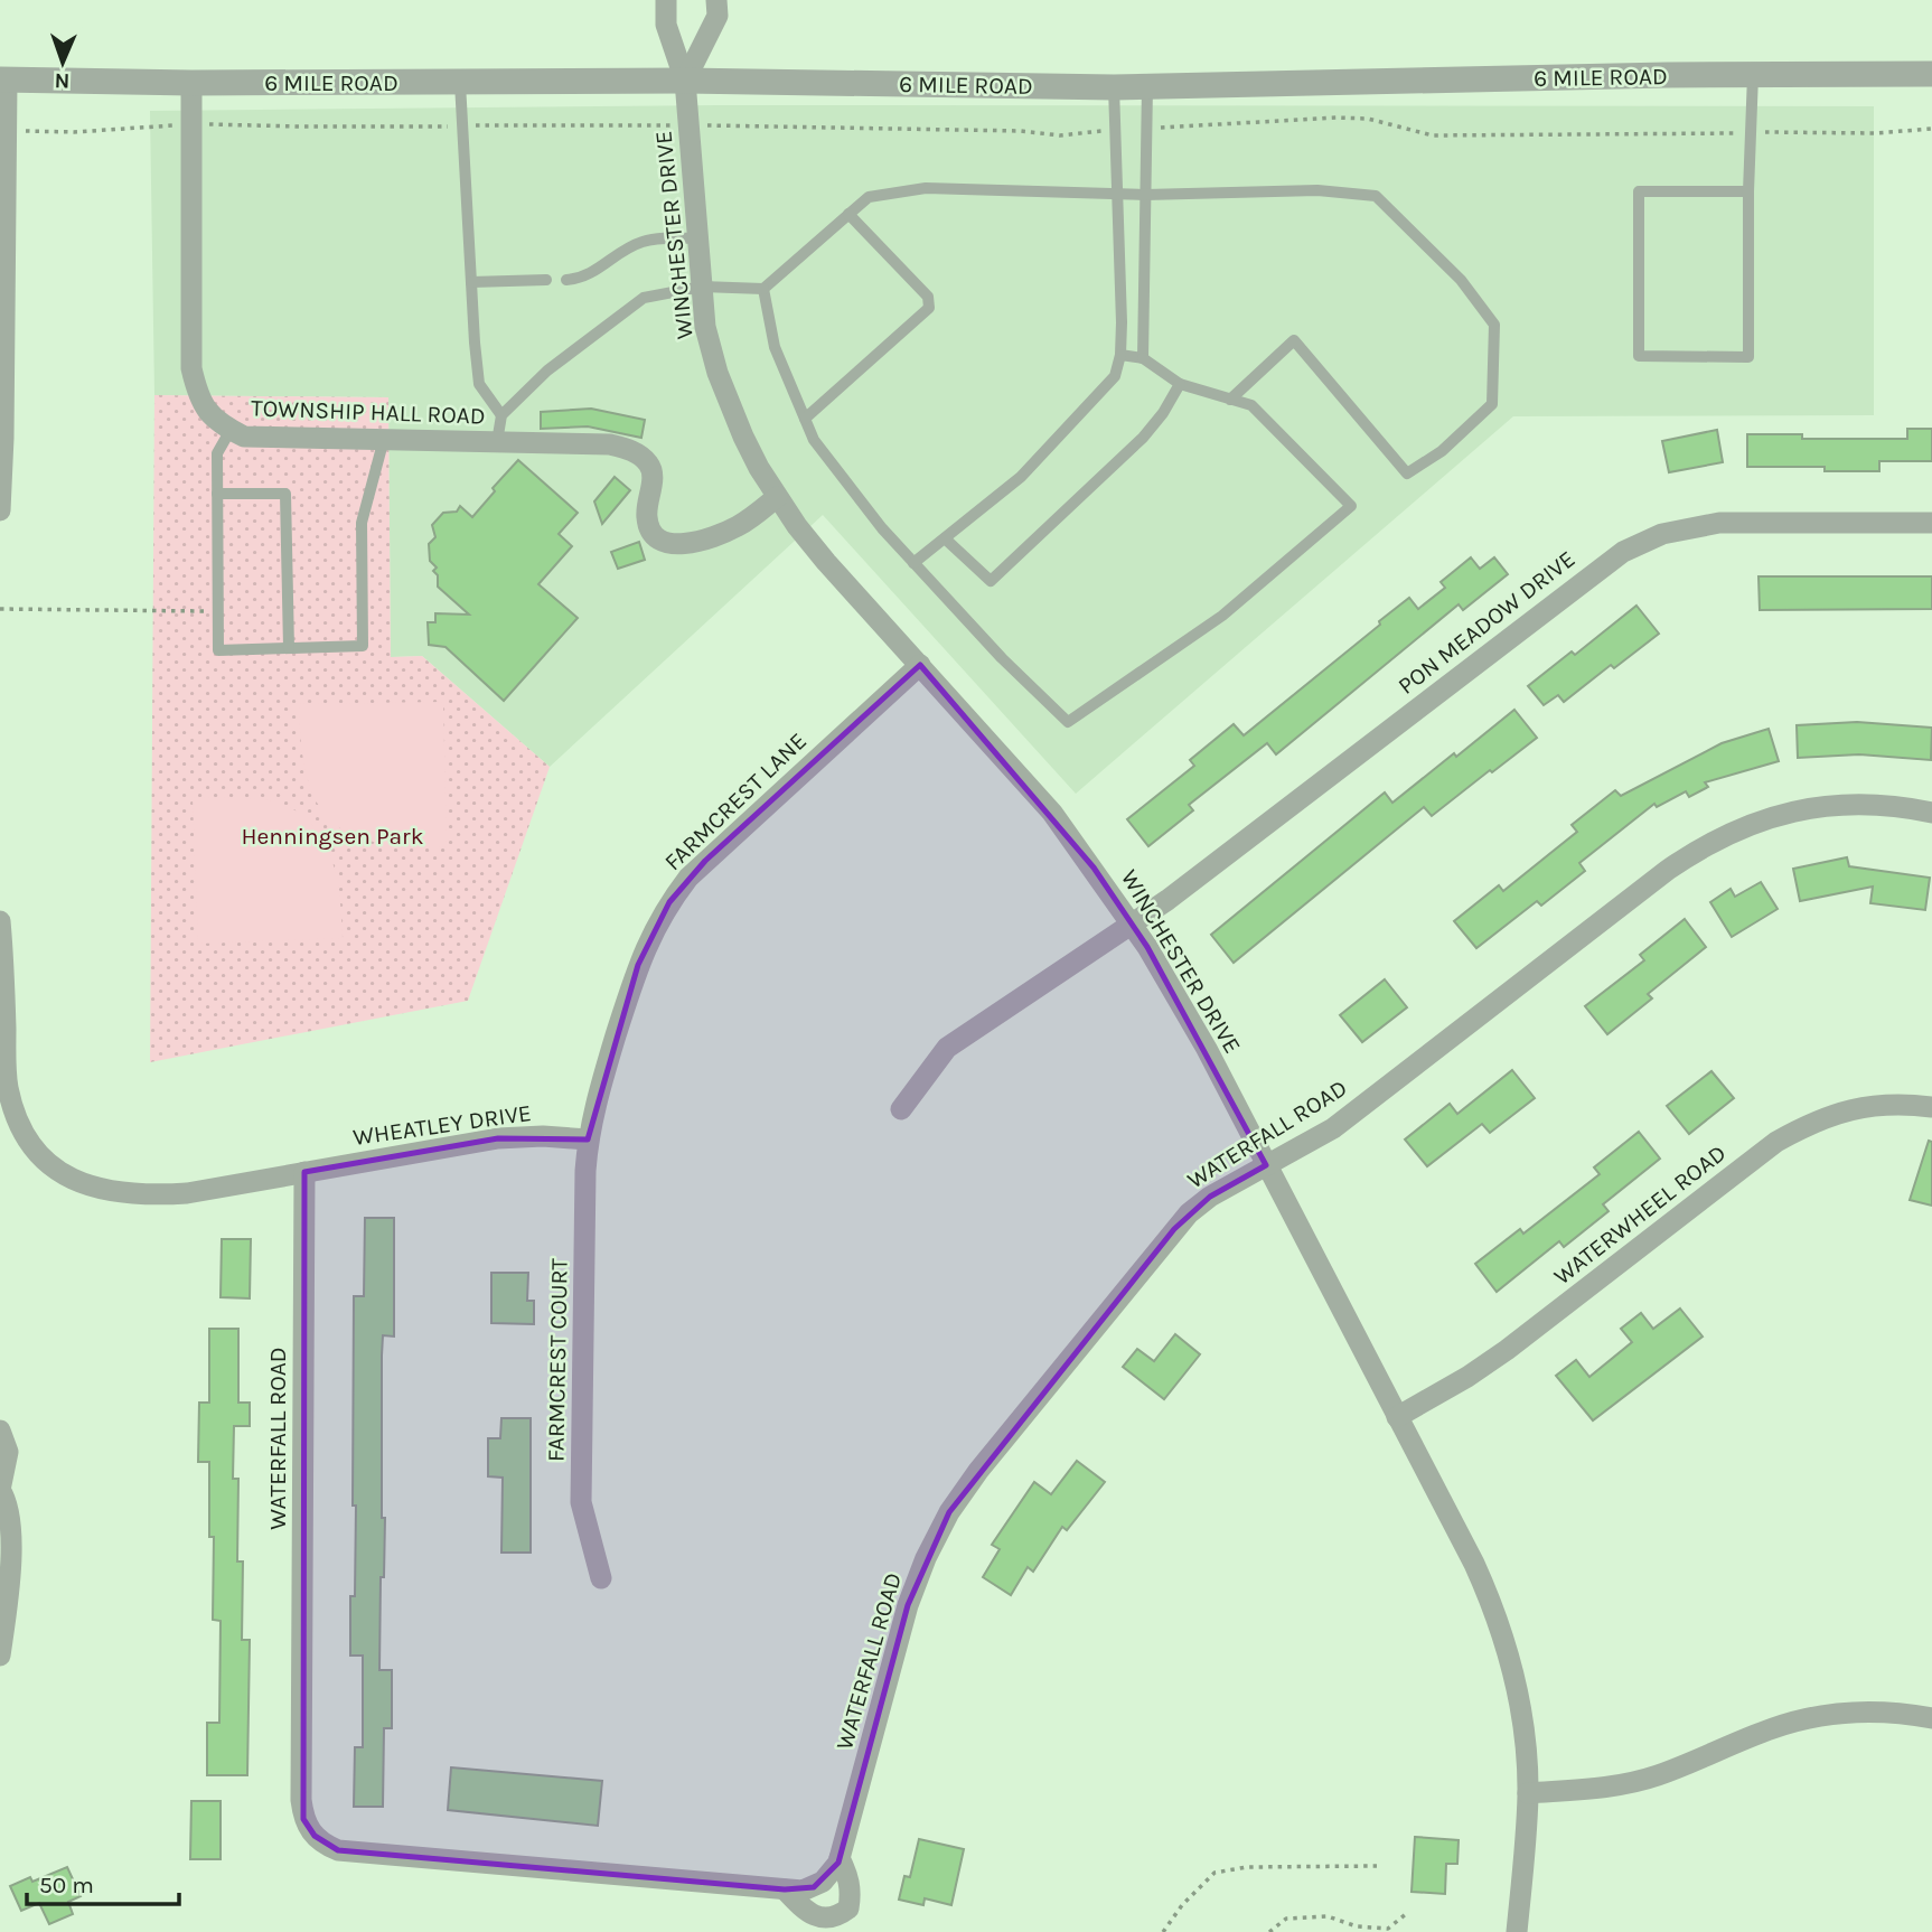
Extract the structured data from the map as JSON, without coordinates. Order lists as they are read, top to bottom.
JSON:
{
  "streets": {
    "street": [
      "6 MILE ROAD",
      "WINCHESTER DRIVE",
      "TOWNSHIP HALL ROAD",
      "PON MEADOW DRIVE",
      "FARMCREST LANE",
      "WHEATLEY DRIVE",
      "WATERFALL ROAD",
      "WATERWHEEL ROAD",
      "FARMCREST COURT"
    ]
  },
  "crossings": [
    ["6 MILE ROAD", "WINCHESTER DRIVE"],
    ["6 MILE ROAD", "TOWNSHIP HALL ROAD"],
    ["WINCHESTER DRIVE", "TOWNSHIP HALL ROAD"],
    ["WINCHESTER DRIVE", "PON MEADOW DRIVE"],
    ["WINCHESTER DRIVE", "FARMCREST LANE"],
    ["WINCHESTER DRIVE", "WATERFALL ROAD"],
    ["WINCHESTER DRIVE", "WATERWHEEL ROAD"],
    ["FARMCREST LANE", "WHEATLEY DRIVE"],
    ["FARMCREST LANE", "FARMCREST COURT"],
    ["WHEATLEY DRIVE", "WATERFALL ROAD"],
    ["WHEATLEY DRIVE", "FARMCREST COURT"]
  ],
  "parks": ["Henningsen Park"],
  "scale_bar": "50 m",
  "north": "bottom"
}
